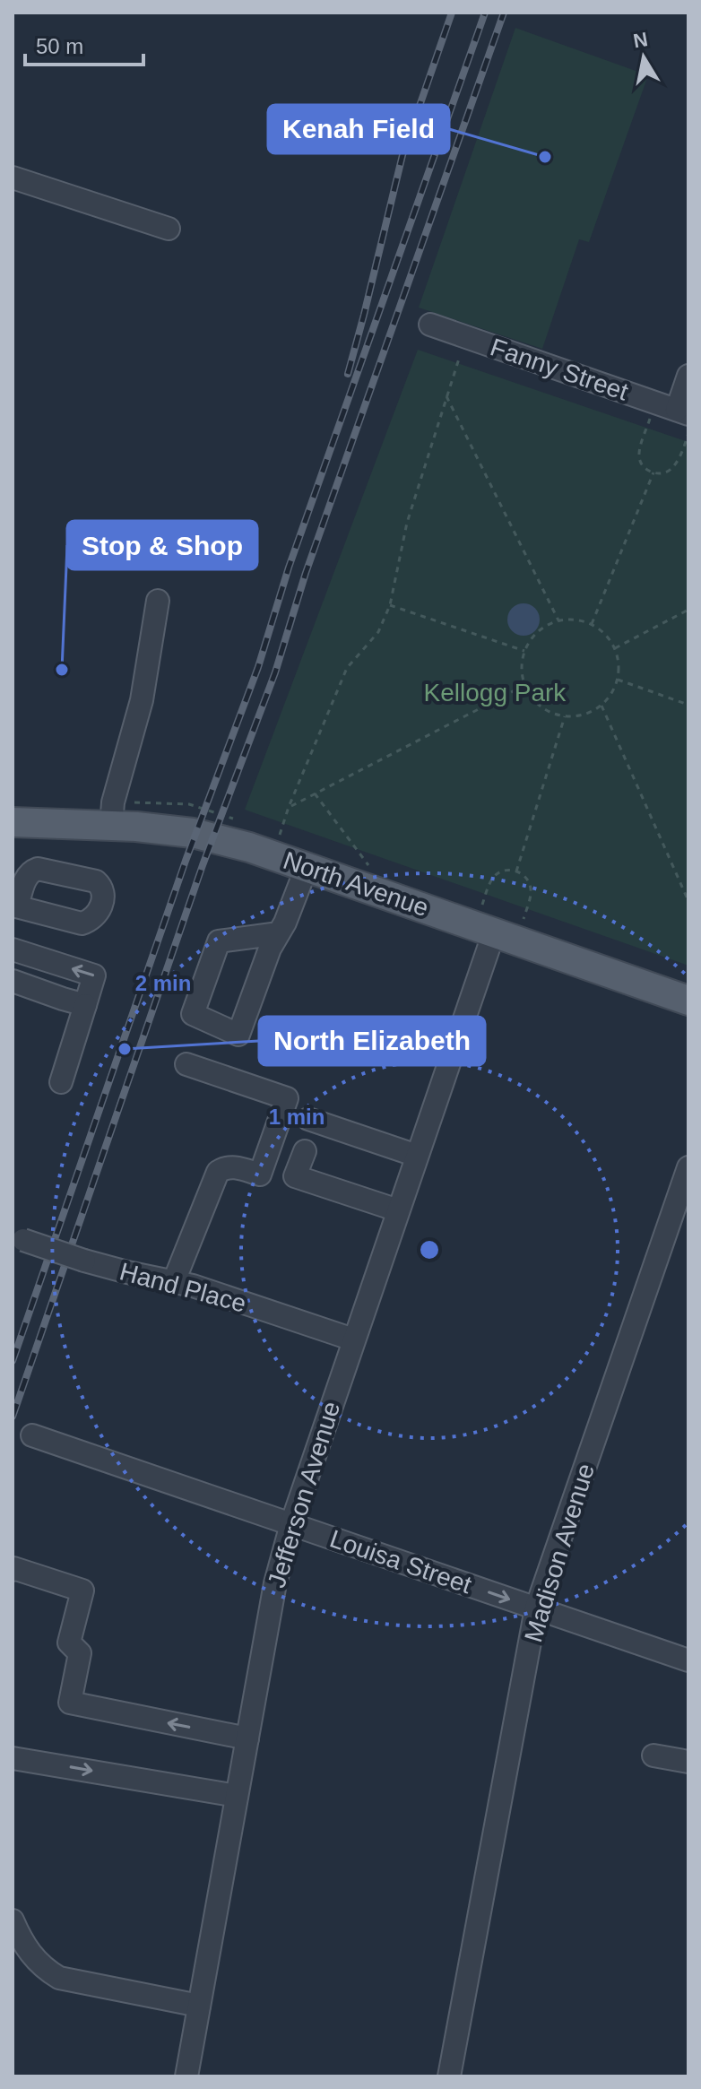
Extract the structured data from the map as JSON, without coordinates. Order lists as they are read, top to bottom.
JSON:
{
  "streets": {
    "main road": ["North Avenue"],
    "street": [
      "Fanny Street",
      "Hand Place",
      "Jefferson Avenue",
      "Madison Avenue",
      "Louisa Street"
    ]
  },
  "crossings": [
    ["North Avenue", "Jefferson Avenue"],
    ["Hand Place", "Jefferson Avenue"],
    ["Jefferson Avenue", "Louisa Street"],
    ["Madison Avenue", "Louisa Street"]
  ],
  "one_way": ["Louisa Street"],
  "parks": ["Kellogg Park"],
  "places": ["Kenah Field", "Stop & Shop", "North Elizabeth"],
  "scale_bar": "50 m",
  "north": "top",
  "rings": ["2 min", "1 min"]
}
